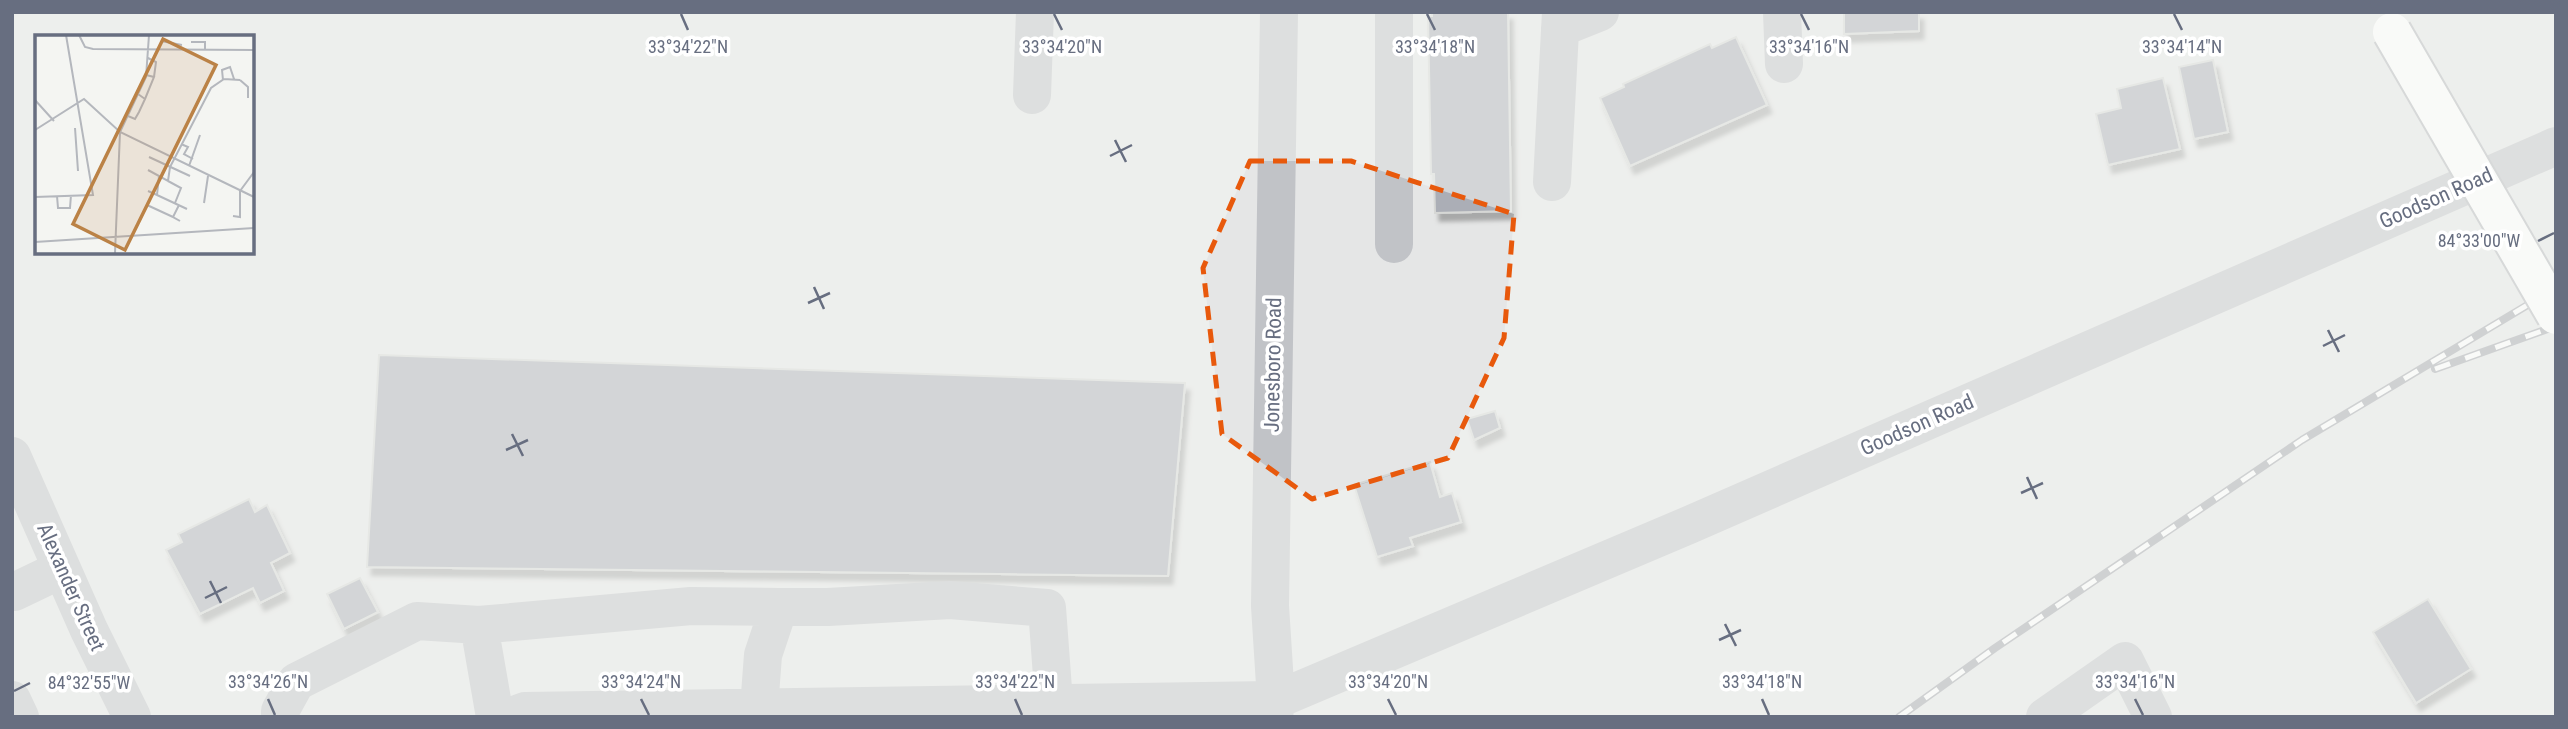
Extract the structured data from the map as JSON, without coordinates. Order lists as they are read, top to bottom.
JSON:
{
  "streets": {
    "street": ["Goodson Road", "Jonesboro Road", "Alexander Street"]
  },
  "crossings": [
    ["Goodson Road", "Jonesboro Road"]
  ],
  "coordinates": [
    "33°34'14\"N",
    "33°34'22\"N",
    "33°34'20\"N",
    "33°34'18\"N",
    "33°34'16\"N",
    "84°33'00\"W",
    "33°34'26\"N",
    "33°34'24\"N",
    "84°32'55\"W"
  ]
}
